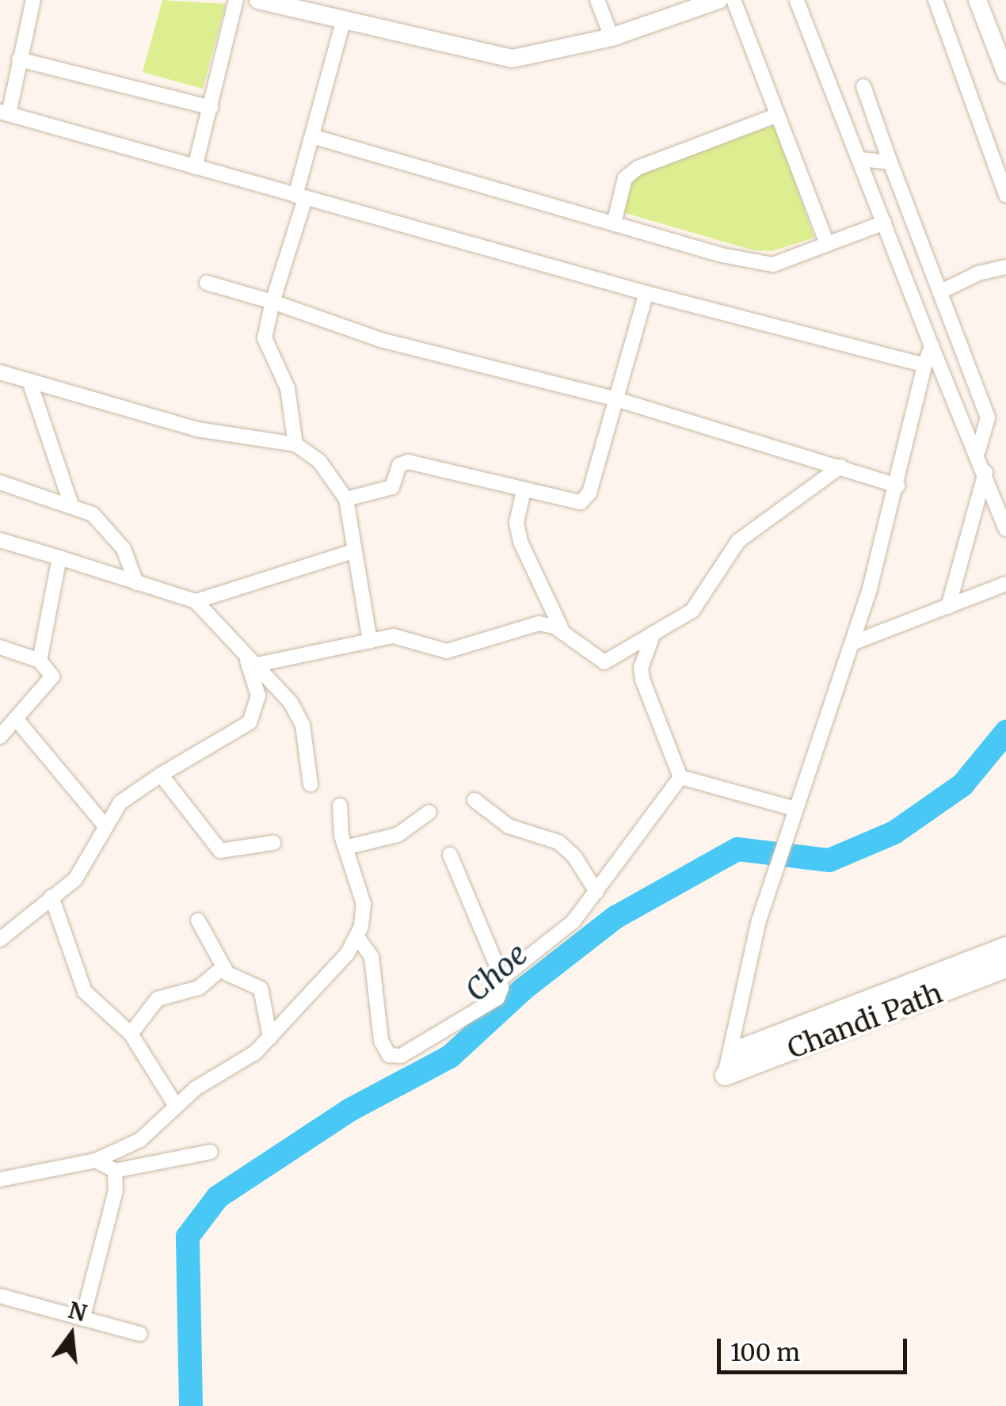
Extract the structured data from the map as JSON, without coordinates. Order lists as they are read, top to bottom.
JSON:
{
  "streets": {
    "main road": ["Chandi Path"]
  },
  "water": ["Choe"],
  "scale_bar": "100 m",
  "north": "top"
}
